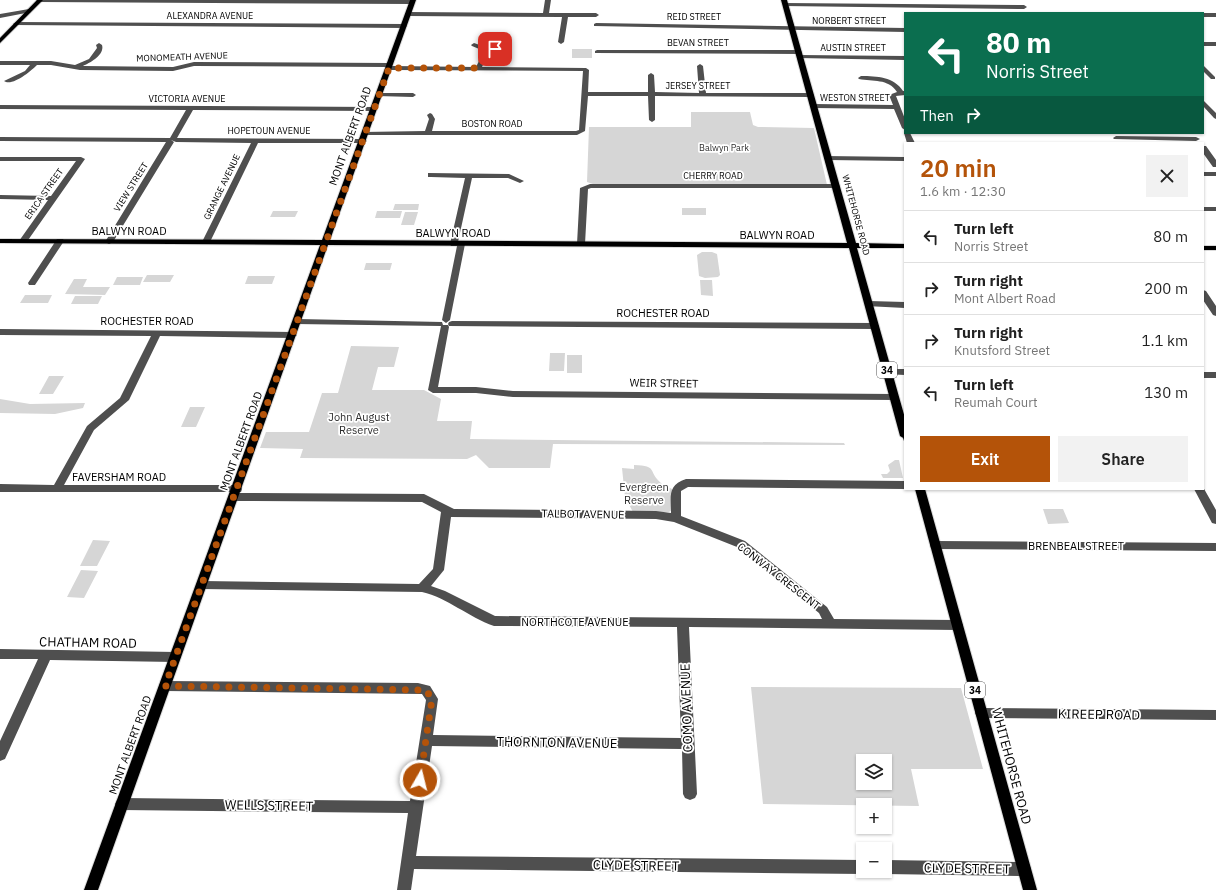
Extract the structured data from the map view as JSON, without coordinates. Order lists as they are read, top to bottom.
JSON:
{
  "streets": {
    "main road": [
      "MONT ALBERT ROAD",
      "WHITEHORSE ROAD",
      "BALWYN ROAD",
      "34"
    ],
    "street": [
      "ALEXANDRA AVENUE",
      "REID STREET",
      "NORBERT STREET",
      "BEVAN STREET",
      "AUSTIN STREET",
      "MONOMEATH AVENUE",
      "JERSEY STREET",
      "WESTON STREET",
      "VICTORIA AVENUE",
      "BOSTON ROAD",
      "HOPETOUN AVENUE",
      "CHERRY ROAD",
      "VIEW STREET",
      "GRANGE AVENUE",
      "ERICA STREET",
      "ROCHESTER ROAD",
      "WEIR STREET",
      "FAVERSHAM ROAD",
      "TALBOT AVENUE",
      "BRENBEAL STREET",
      "CONWAY CRESCENT",
      "NORTHCOTE AVENUE",
      "CHATHAM ROAD",
      "COMO AVENUE",
      "KIREEP ROAD",
      "THORNTON AVENUE",
      "WELLS STREET",
      "CLYDE STREET"
    ]
  },
  "crossings": [
    ["ALEXANDRA AVENUE", "MONT ALBERT ROAD"],
    ["REID STREET", "NORBERT STREET"],
    ["REID STREET", "WHITEHORSE ROAD"],
    ["NORBERT STREET", "WHITEHORSE ROAD"],
    ["BEVAN STREET", "AUSTIN STREET"],
    ["BEVAN STREET", "WHITEHORSE ROAD"],
    ["AUSTIN STREET", "WHITEHORSE ROAD"],
    ["MONOMEATH AVENUE", "JERSEY STREET"],
    ["MONOMEATH AVENUE", "BOSTON ROAD"],
    ["MONOMEATH AVENUE", "MONT ALBERT ROAD"],
    ["JERSEY STREET", "BOSTON ROAD"],
    ["JERSEY STREET", "WHITEHORSE ROAD"],
    ["WESTON STREET", "WHITEHORSE ROAD"],
    ["VICTORIA AVENUE", "MONT ALBERT ROAD"],
    ["VICTORIA AVENUE", "VIEW STREET"],
    ["BOSTON ROAD", "HOPETOUN AVENUE"],
    ["BOSTON ROAD", "MONT ALBERT ROAD"],
    ["HOPETOUN AVENUE", "MONT ALBERT ROAD"],
    ["HOPETOUN AVENUE", "VIEW STREET"],
    ["HOPETOUN AVENUE", "GRANGE AVENUE"],
    ["MONT ALBERT ROAD", "BALWYN ROAD"],
    ["MONT ALBERT ROAD", "ROCHESTER ROAD"],
    ["MONT ALBERT ROAD", "FAVERSHAM ROAD"],
    ["MONT ALBERT ROAD", "TALBOT AVENUE"],
    ["MONT ALBERT ROAD", "NORTHCOTE AVENUE"],
    ["MONT ALBERT ROAD", "CHATHAM ROAD"],
    ["MONT ALBERT ROAD", "WELLS STREET"],
    ["CHERRY ROAD", "WHITEHORSE ROAD"],
    ["CHERRY ROAD", "BALWYN ROAD"],
    ["VIEW STREET", "BALWYN ROAD"],
    ["GRANGE AVENUE", "BALWYN ROAD"],
    ["ERICA STREET", "BALWYN ROAD"],
    ["WHITEHORSE ROAD", "BALWYN ROAD"],
    ["WHITEHORSE ROAD", "ROCHESTER ROAD"],
    ["WHITEHORSE ROAD", "WEIR STREET"],
    ["WHITEHORSE ROAD", "BRENBEAL STREET"],
    ["WHITEHORSE ROAD", "NORTHCOTE AVENUE"],
    ["WHITEHORSE ROAD", "KIREEP ROAD"],
    ["WHITEHORSE ROAD", "CLYDE STREET"],
    ["ROCHESTER ROAD", "WEIR STREET"],
    ["FAVERSHAM ROAD", "TALBOT AVENUE"],
    ["TALBOT AVENUE", "CONWAY CRESCENT"],
    ["CONWAY CRESCENT", "NORTHCOTE AVENUE"],
    ["NORTHCOTE AVENUE", "COMO AVENUE"],
    ["COMO AVENUE", "THORNTON AVENUE"]
  ],
  "parks": ["Balwyn Park", "John August Reserve", "Evergreen Reserve"],
  "page": {
    "turn": ["80 m", "Norris Street"],
    "then": "Then",
    "heading": ["20 min", "1.6 km · 12:30"],
    "list": [
      {
        "name": "Turn left",
        "note": "Norris Street",
        "value": "80 m"
      },
      {
        "name": "Turn right",
        "note": "Mont Albert Road",
        "value": "200 m"
      },
      {
        "name": "Turn right",
        "note": "Knutsford Street",
        "value": "1.1 km"
      },
      {
        "name": "Turn left",
        "note": "Reumah Court",
        "value": "130 m"
      }
    ],
    "buttons": ["Exit", "Share"],
    "map_buttons": ["+", "−"]
  }
}
